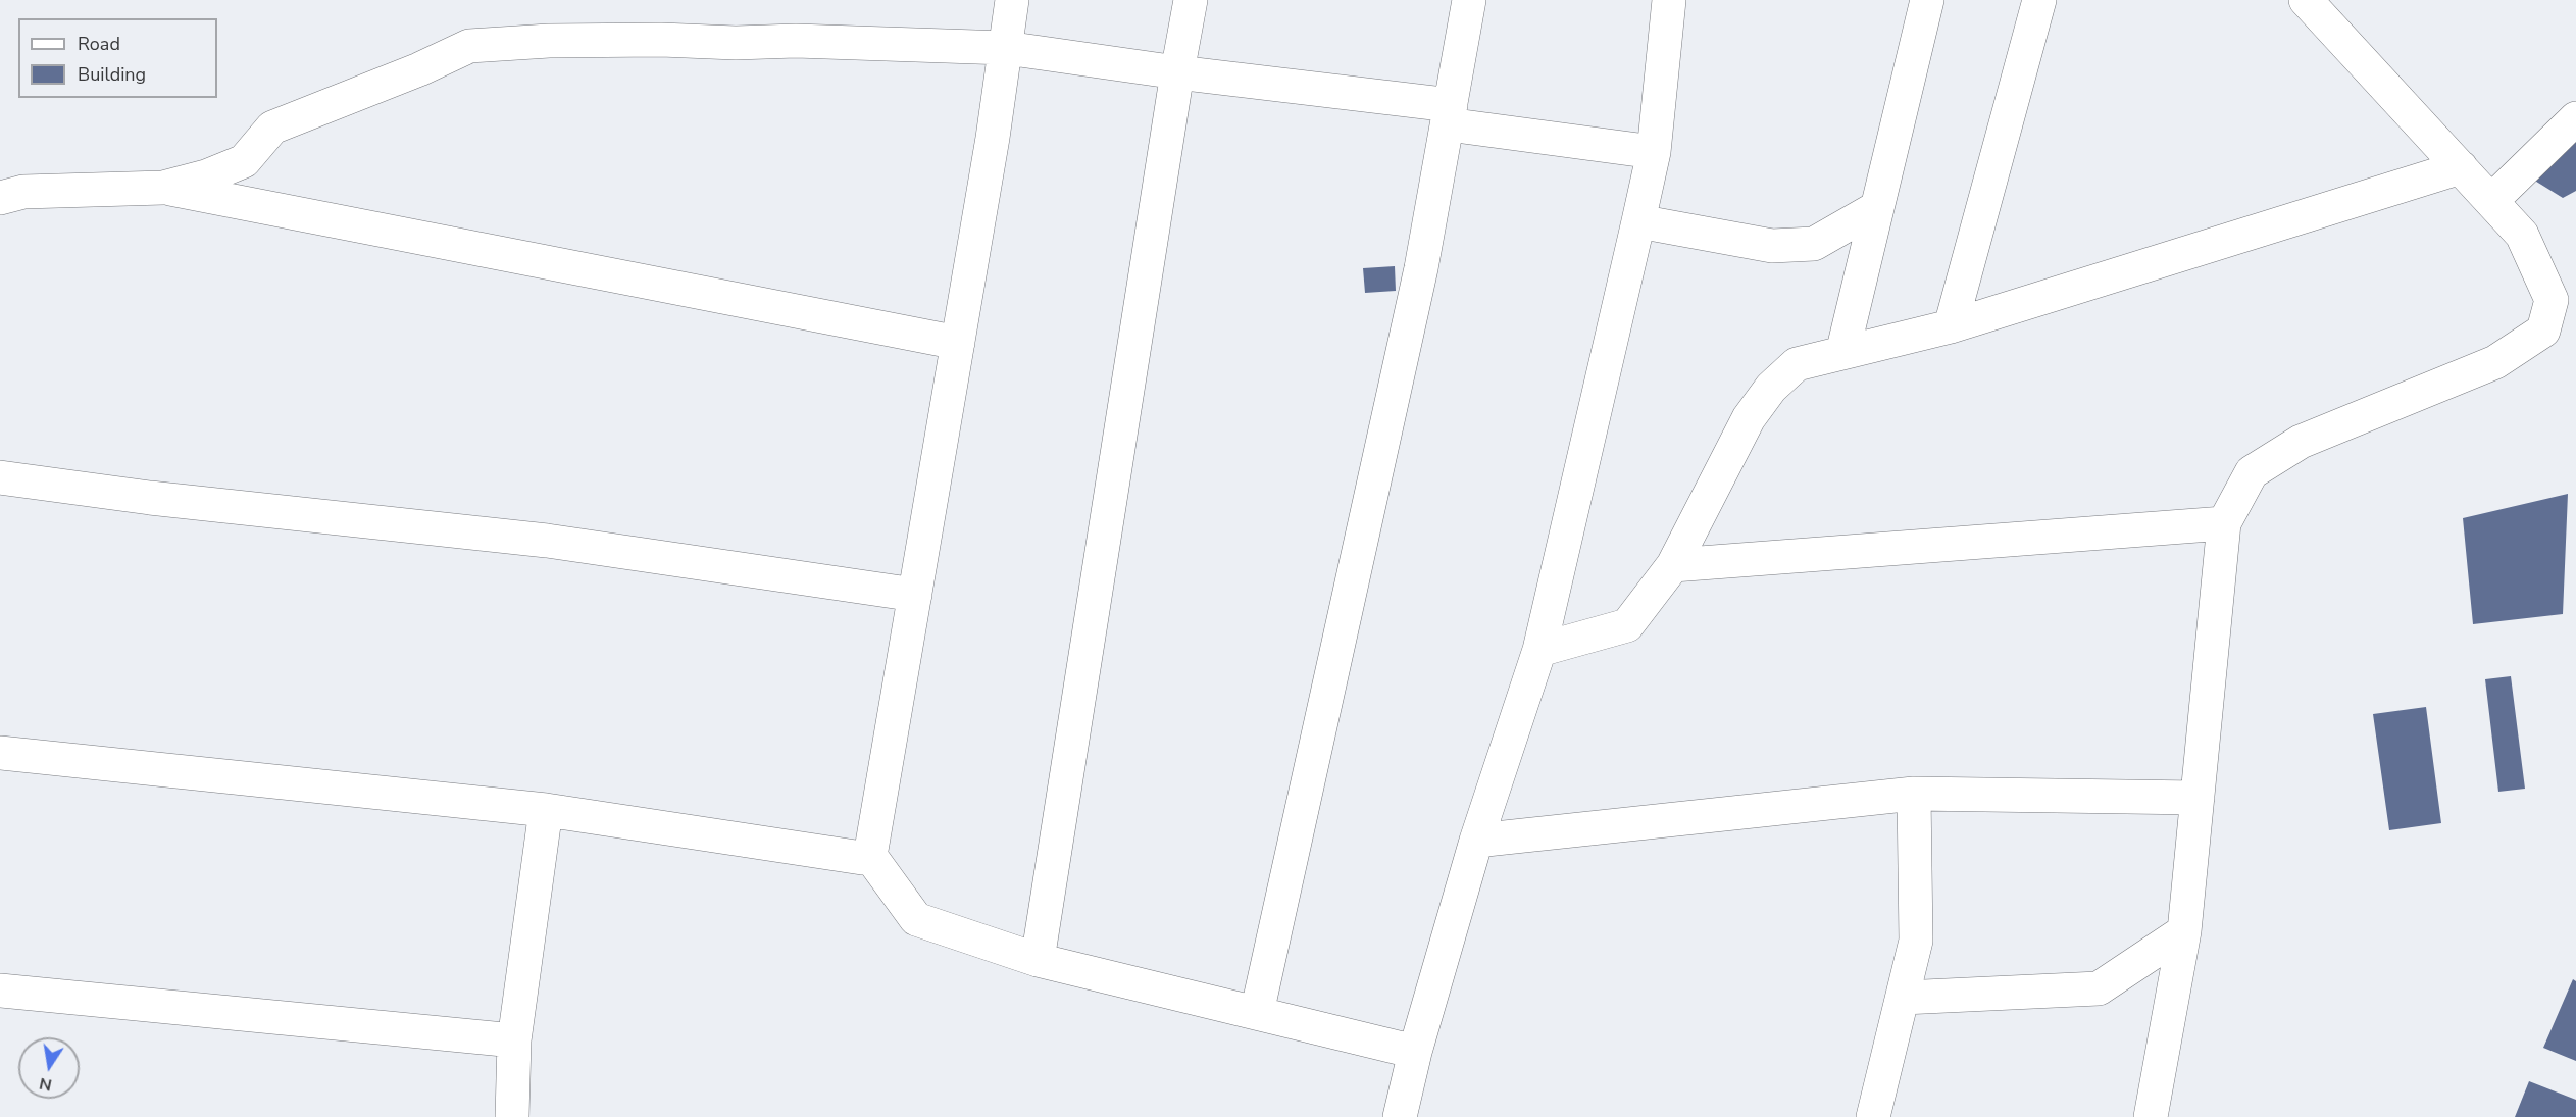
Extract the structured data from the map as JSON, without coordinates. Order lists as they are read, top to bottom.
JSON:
{
  "legend": ["Road", "Building"],
  "north": "bottom"
}
